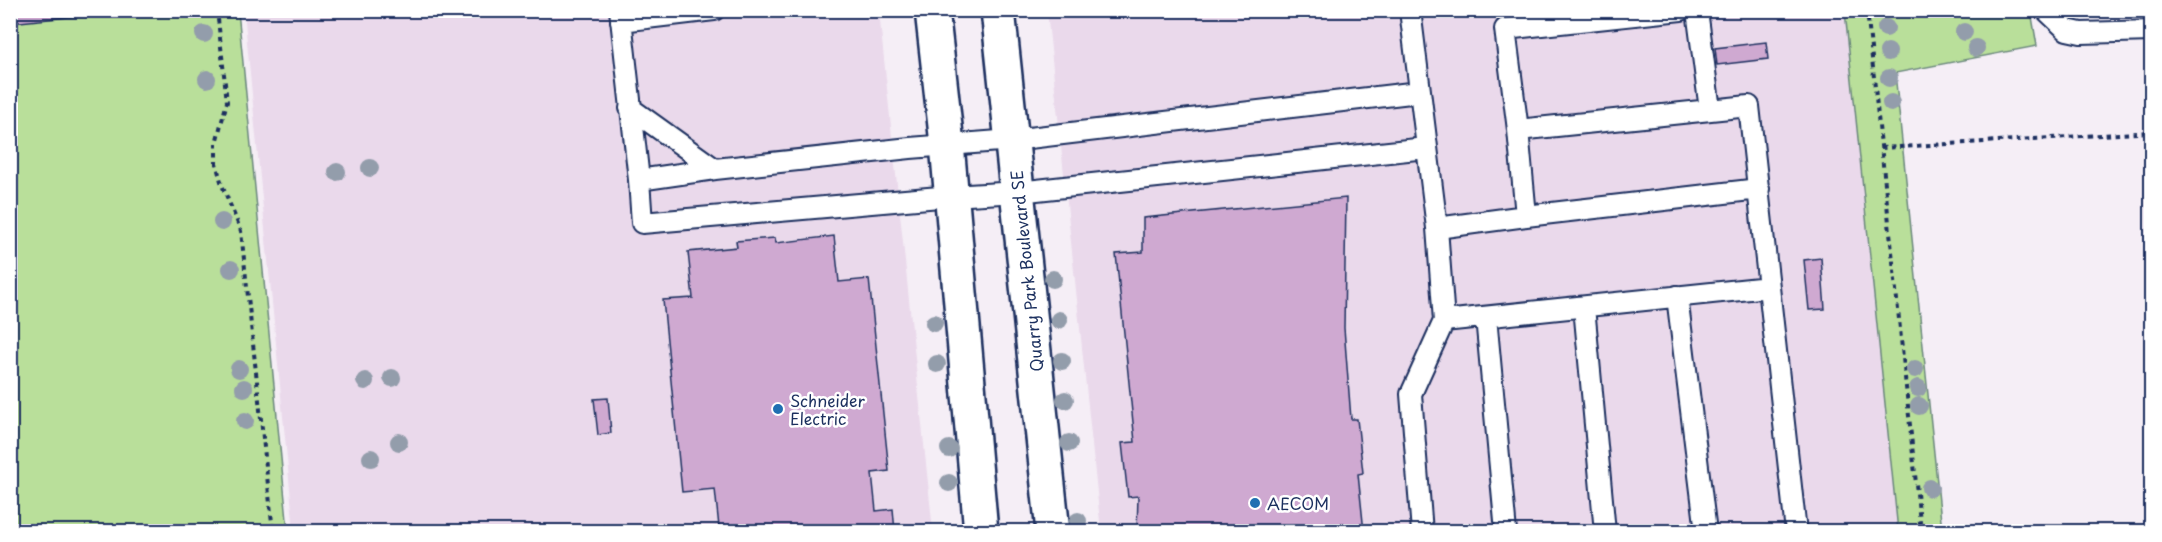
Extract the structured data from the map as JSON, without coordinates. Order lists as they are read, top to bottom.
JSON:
{
  "streets": {
    "main road": ["Quarry Park Boulevard SE"]
  },
  "places": ["Schneider Electric", "AECOM"]
}
